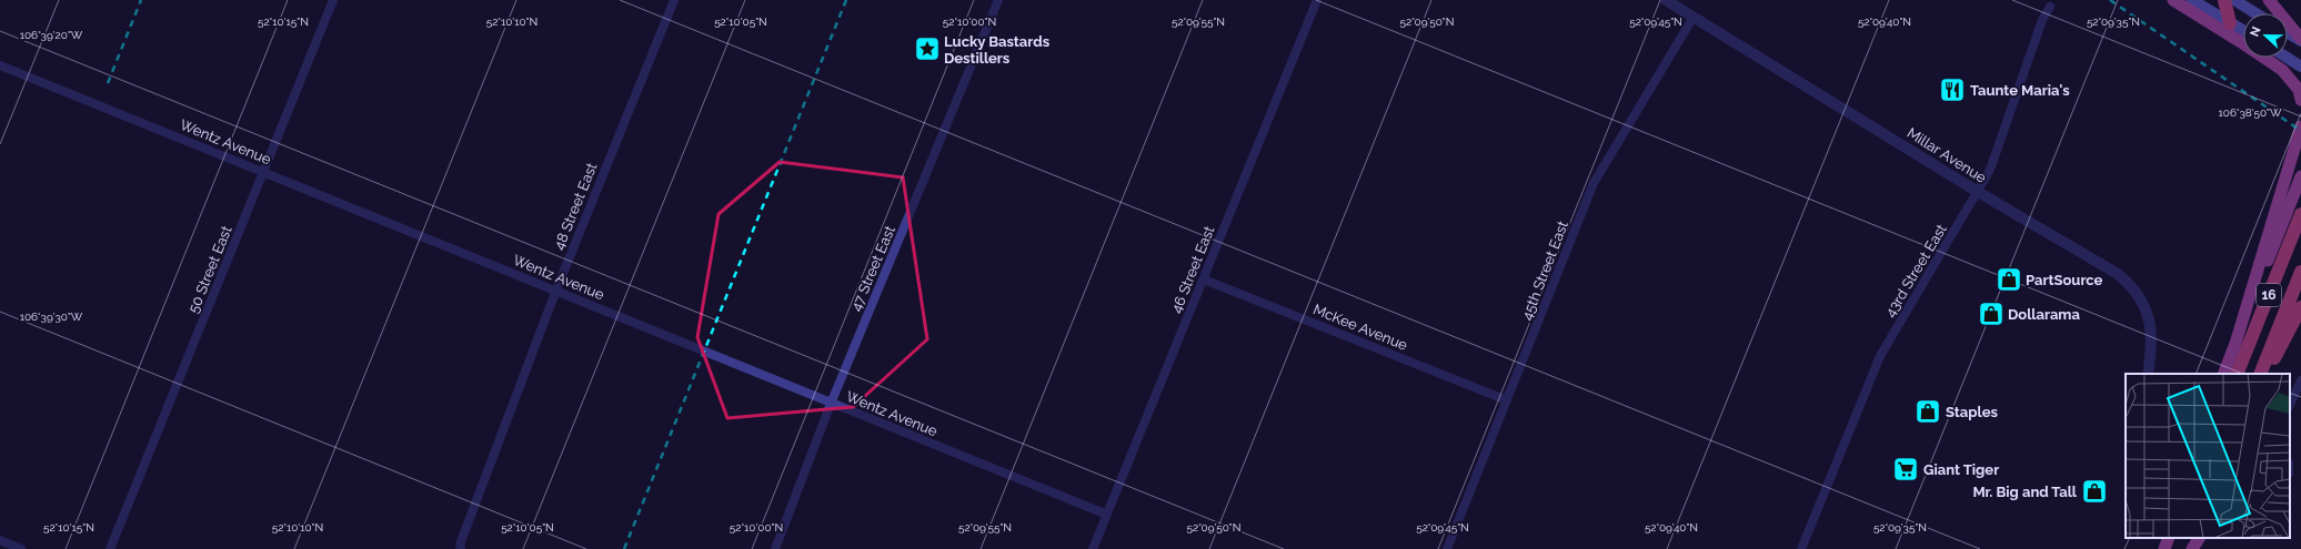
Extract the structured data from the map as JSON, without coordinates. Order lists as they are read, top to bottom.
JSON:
{
  "streets": {
    "highway": ["16"],
    "street": [
      "Wentz Avenue",
      "Millar Avenue",
      "48 Street East",
      "47 Street East",
      "50 Street East",
      "46 Street East",
      "45th Street East",
      "43rd Street East",
      "McKee Avenue"
    ]
  },
  "crossings": [
    ["Wentz Avenue", "48 Street East"],
    ["Wentz Avenue", "47 Street East"],
    ["Wentz Avenue", "50 Street East"],
    ["Wentz Avenue", "46 Street East"],
    ["Millar Avenue", "45th Street East"],
    ["Millar Avenue", "43rd Street East"],
    ["46 Street East", "McKee Avenue"],
    ["45th Street East", "McKee Avenue"]
  ],
  "places": {
    "place": ["Lucky Bastards Destillers"],
    "restaurant": ["Taunte Maria's"],
    "shop": [
      "PartSource",
      "Dollarama",
      "Staples",
      "Mr. Big and Tall"
    ],
    "supermarket": ["Giant Tiger"]
  },
  "north": "left",
  "coordinates": [
    "52°10'15\"N",
    "52°10'10\"N",
    "52°10'05\"N",
    "52°10'00\"N",
    "52°09'55\"N",
    "52°09'50\"N",
    "52°09'45\"N",
    "52°09'40\"N",
    "52°09'35\"N",
    "106°39'20\"W",
    "106°38'50\"W",
    "106°39'30\"W"
  ]
}
